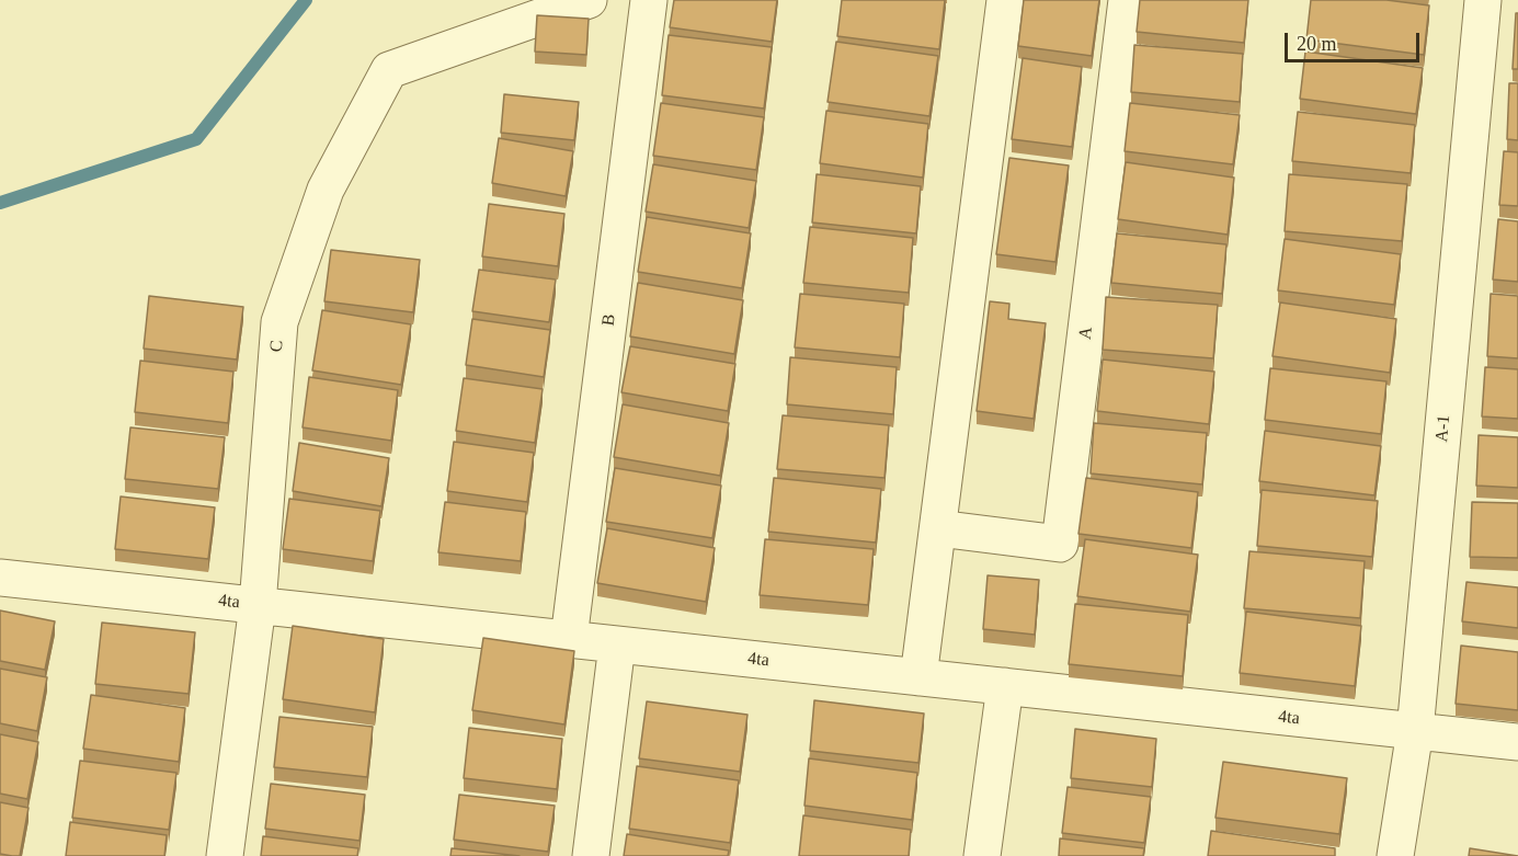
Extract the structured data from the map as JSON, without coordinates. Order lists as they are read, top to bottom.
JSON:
{
  "streets": {
    "street": [
      "B",
      "A",
      "C",
      "A-1",
      "4ta"
    ]
  },
  "crossings": [
    ["B", "4ta"],
    ["C", "4ta"],
    ["A-1", "4ta"]
  ],
  "scale_bar": "20 m"
}
